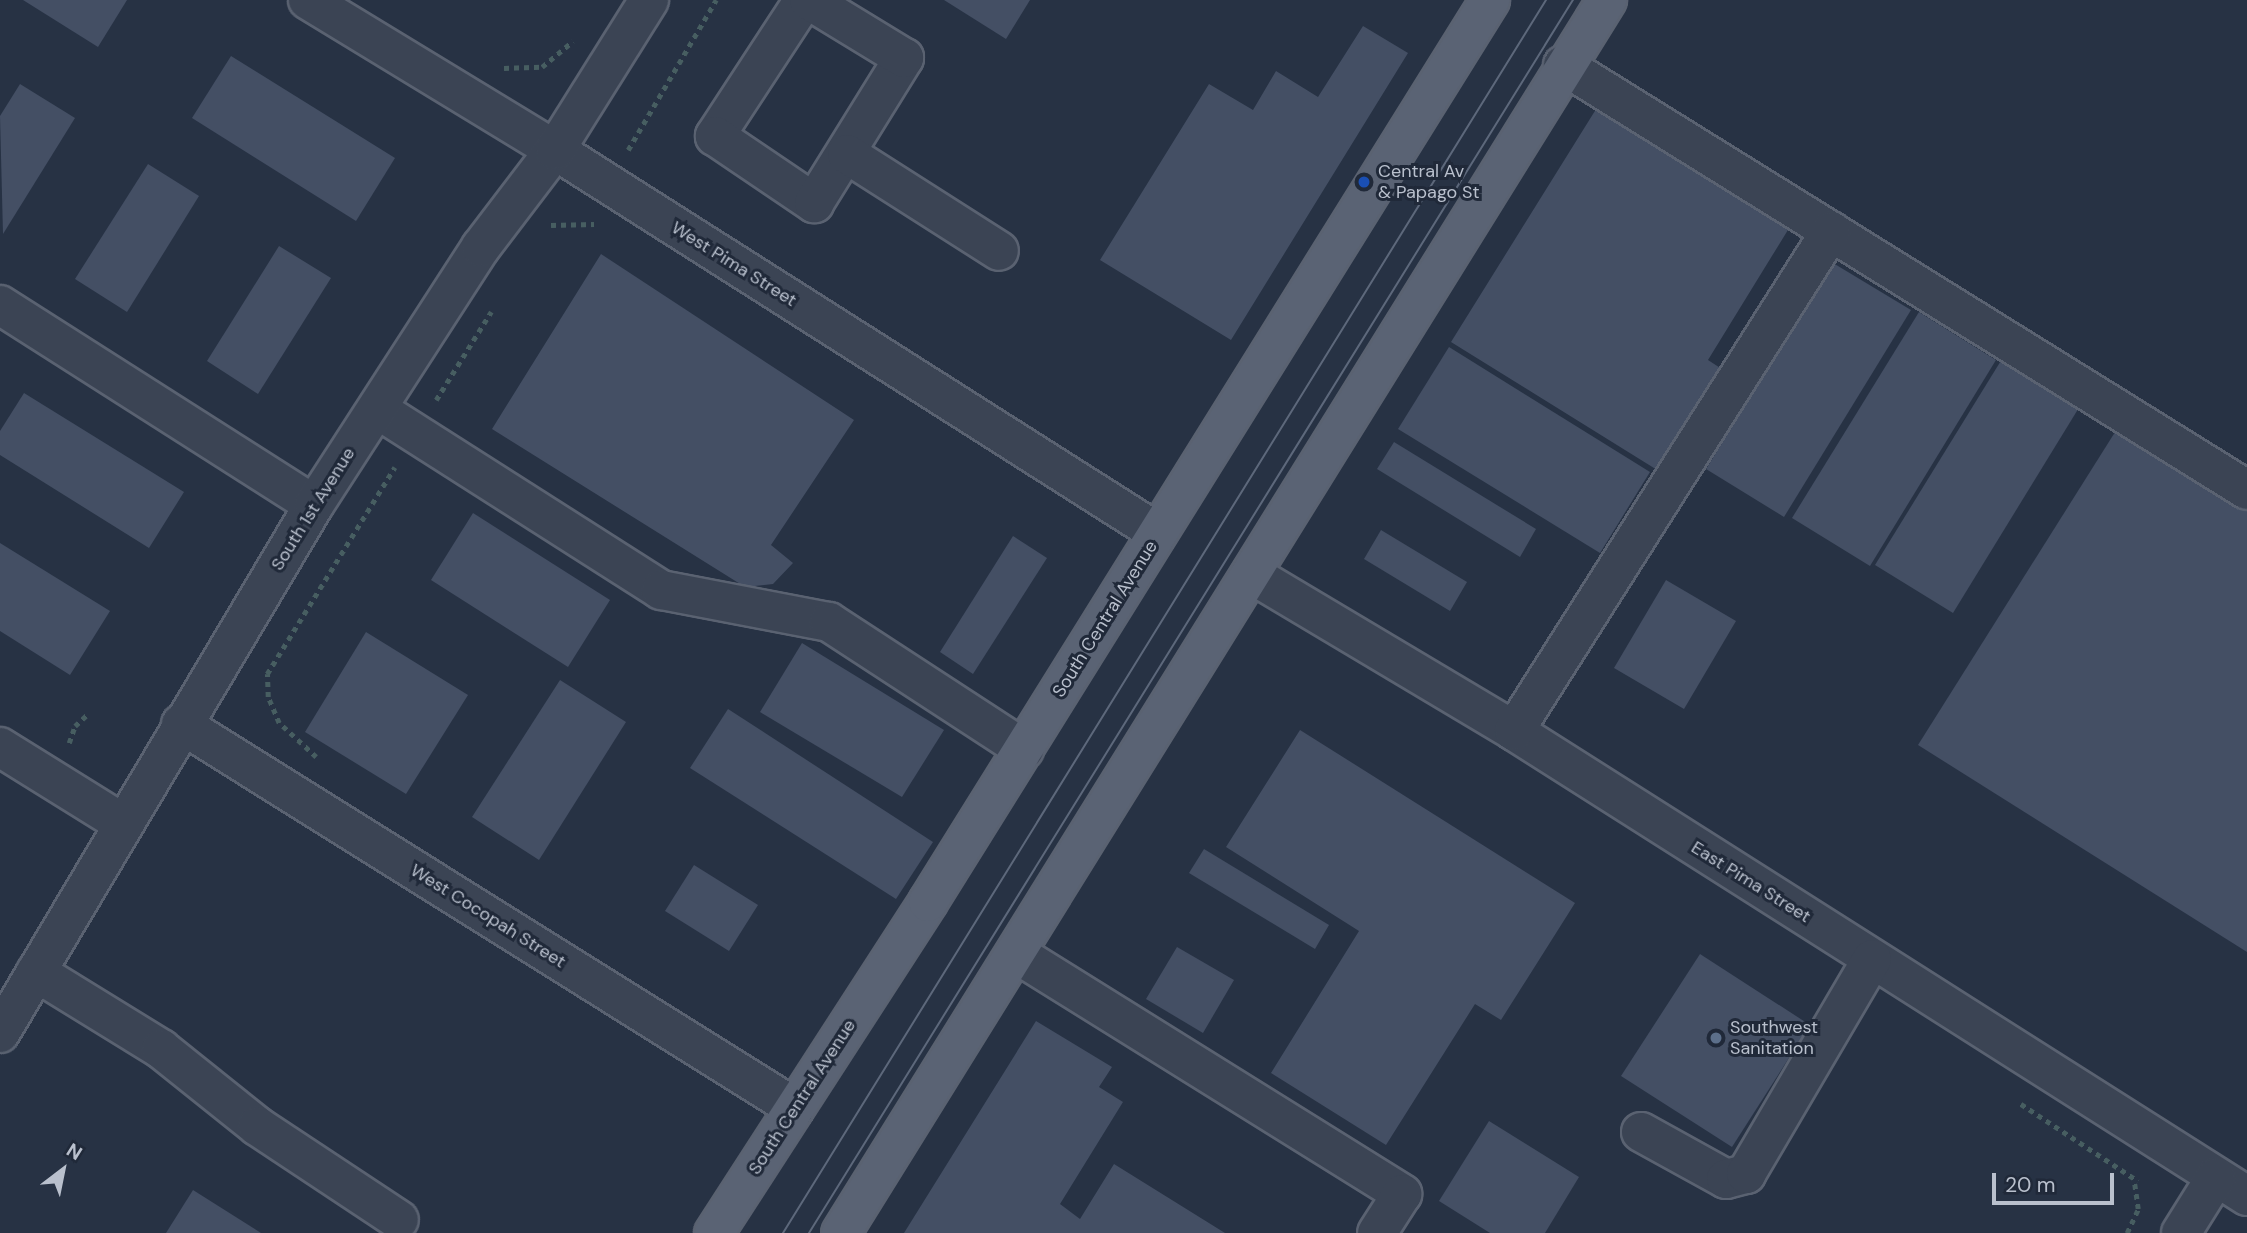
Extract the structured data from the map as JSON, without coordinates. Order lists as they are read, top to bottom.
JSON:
{
  "streets": {
    "main road": ["South Central Avenue"],
    "street": [
      "West Pima Street",
      "South 1st Avenue",
      "East Pima Street",
      "West Cocopah Street"
    ]
  },
  "crossings": [
    ["West Pima Street", "South 1st Avenue"],
    ["West Pima Street", "South Central Avenue"],
    ["South 1st Avenue", "West Cocopah Street"],
    ["South Central Avenue", "West Cocopah Street"]
  ],
  "places": ["Central Av & Papago St", "Southwest Sanitation"],
  "scale_bar": "20 m",
  "north": "top right"
}
